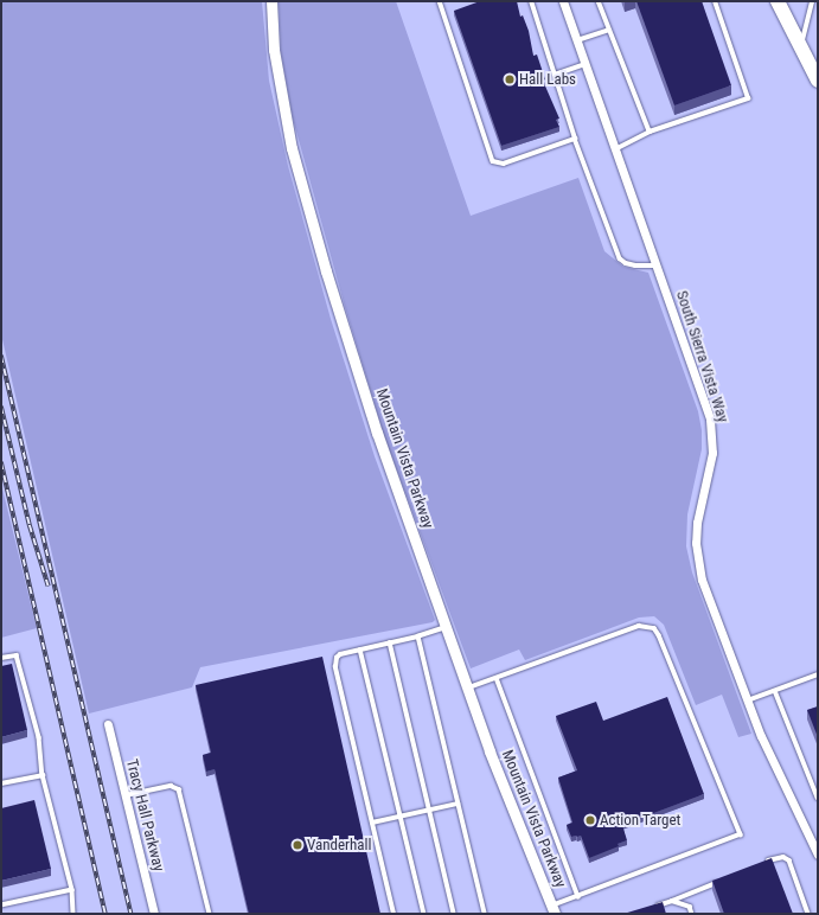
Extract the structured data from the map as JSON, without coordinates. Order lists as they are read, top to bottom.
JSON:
{
  "streets": {
    "street": ["South Sierra Vista Way", "Mountain Vista Parkway", "Tracy Hall Parkway"]
  },
  "places": ["Hall Labs", "Action Target", "Vanderhall"]
}
